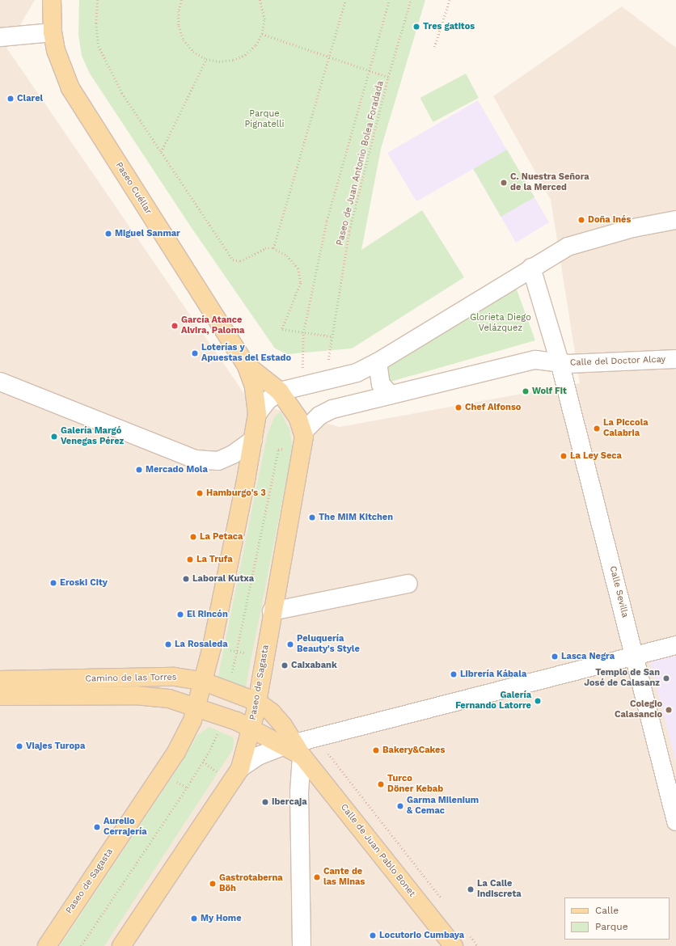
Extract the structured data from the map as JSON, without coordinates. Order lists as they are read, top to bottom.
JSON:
{
  "streets": {
    "main road": [
      "Paseo Cuéllar",
      "Camino de las Torres",
      "Paseo de Sagasta",
      "Calle de Juan Pablo Bonet"
    ],
    "street": ["Calle del Doctor Alcay", "Calle Sevilla"],
    "path": ["Paseo de Juan Antonio Bolea Foradada"]
  },
  "crossings": [
    ["Paseo Cuéllar", "Paseo de Sagasta"],
    ["Calle del Doctor Alcay", "Calle Sevilla"],
    ["Camino de las Torres", "Paseo de Sagasta"],
    ["Camino de las Torres", "Calle de Juan Pablo Bonet"],
    ["Paseo de Sagasta", "Calle de Juan Pablo Bonet"]
  ],
  "parks": ["Parque Pignatelli", "Glorieta Diego Velázquez"],
  "places": [
    "Tres gatitos",
    "Clarel",
    "C. Nuestra Señora de la Merced",
    "Doña Inés",
    "Miguel Sanmar",
    "García Atance Alvira, Paloma",
    "Loterías y Apuestas del Estado",
    "Wolf Fit",
    "Chef Alfonso",
    "La Piccola Calabria",
    "Galería Margó Venegas Pérez",
    "La Ley Seca",
    "Mercado Mola",
    "Hamburgo's 3",
    "The MIM Kitchen",
    "La Petaca",
    "La Trufa",
    "Laboral Kutxa",
    "Eroski City",
    "El Rincón",
    "La Rosaleda",
    "Peluquería Beauty's Style",
    "Lasca Negra",
    "Caixabank",
    "Librería Kábala",
    "Templo de San José de Calasanz",
    "Galería Fernando Latorre",
    "Colegio Calasancio",
    "Viajes Turopa",
    "Bakery&Cakes",
    "Turco Döner Kebab",
    "Ibercaja",
    "Garma Milenium & Cemac",
    "Aurelio Cerrajería",
    "Cante de las Minas",
    "Gastrotaberna Böh",
    "La Calle Indiscreta",
    "My Home",
    "Locutorio Cumbaya"
  ],
  "legend": ["Calle", "Parque"]
}
